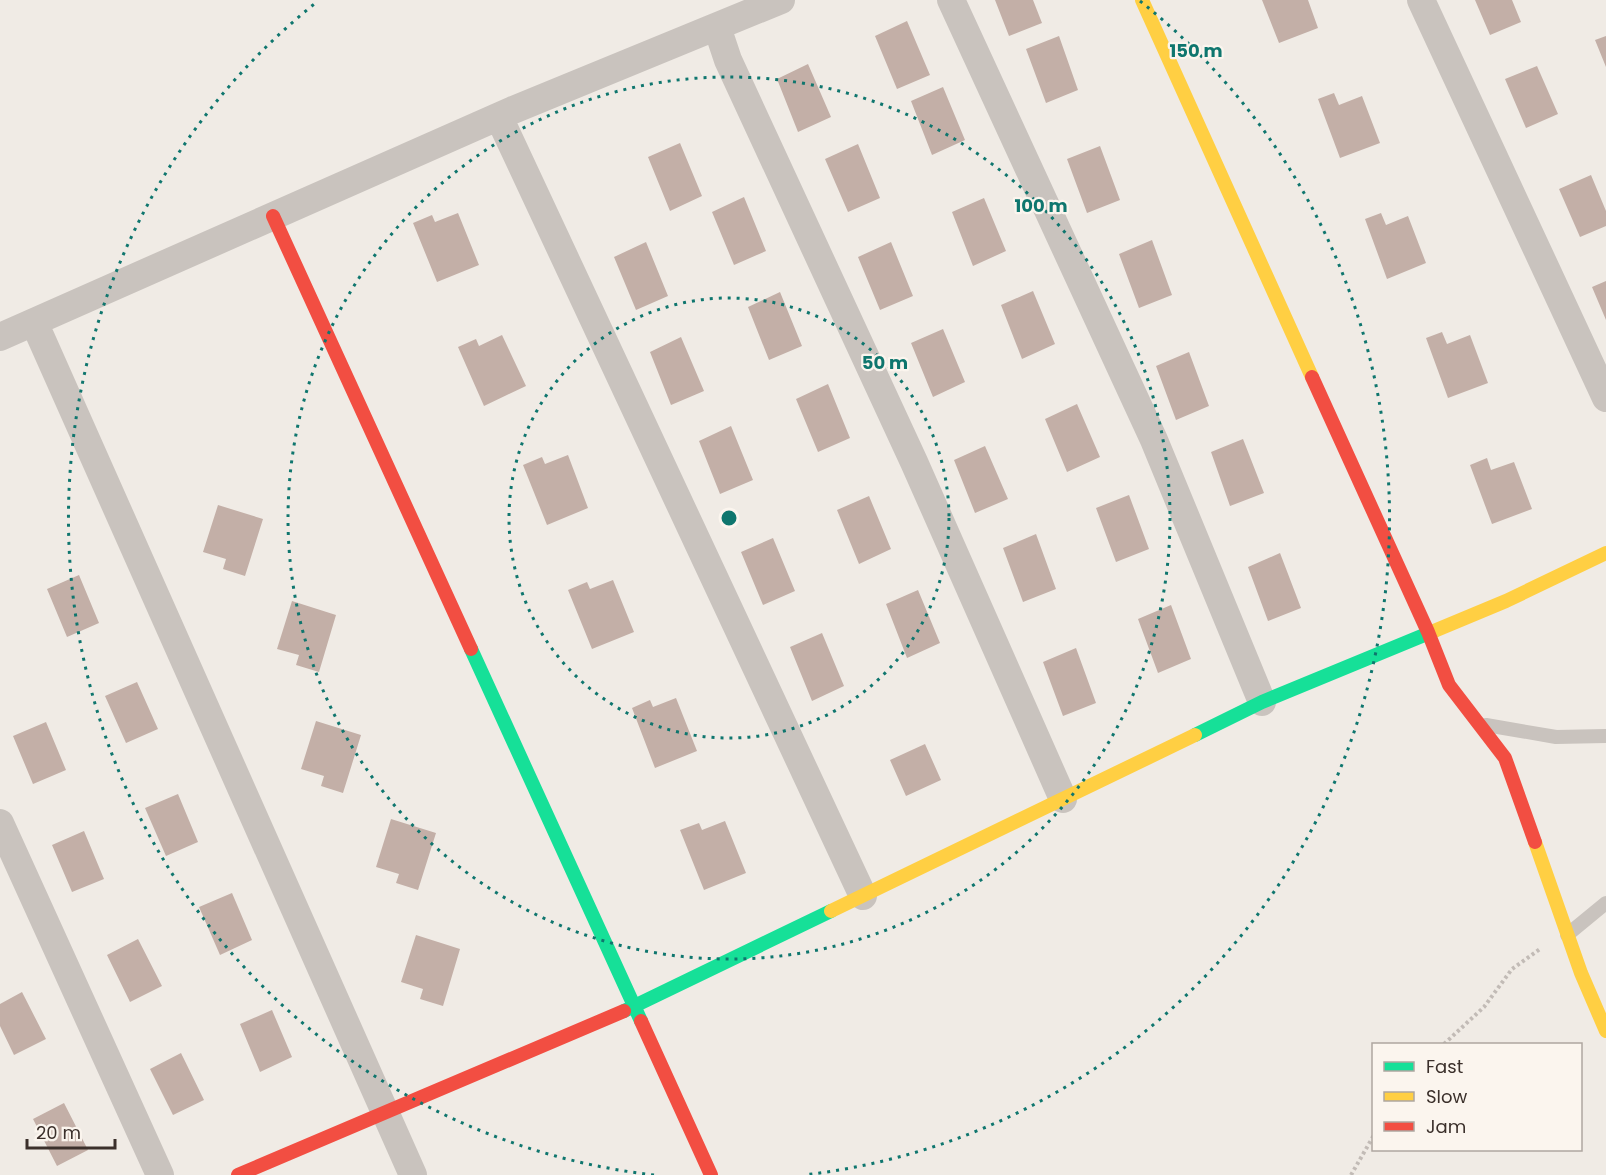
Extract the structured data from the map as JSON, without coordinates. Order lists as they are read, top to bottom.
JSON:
{
  "legend": ["Fast", "Slow", "Jam"],
  "scale_bar": "20 m",
  "rings": ["150 m", "100 m", "50 m"]
}
